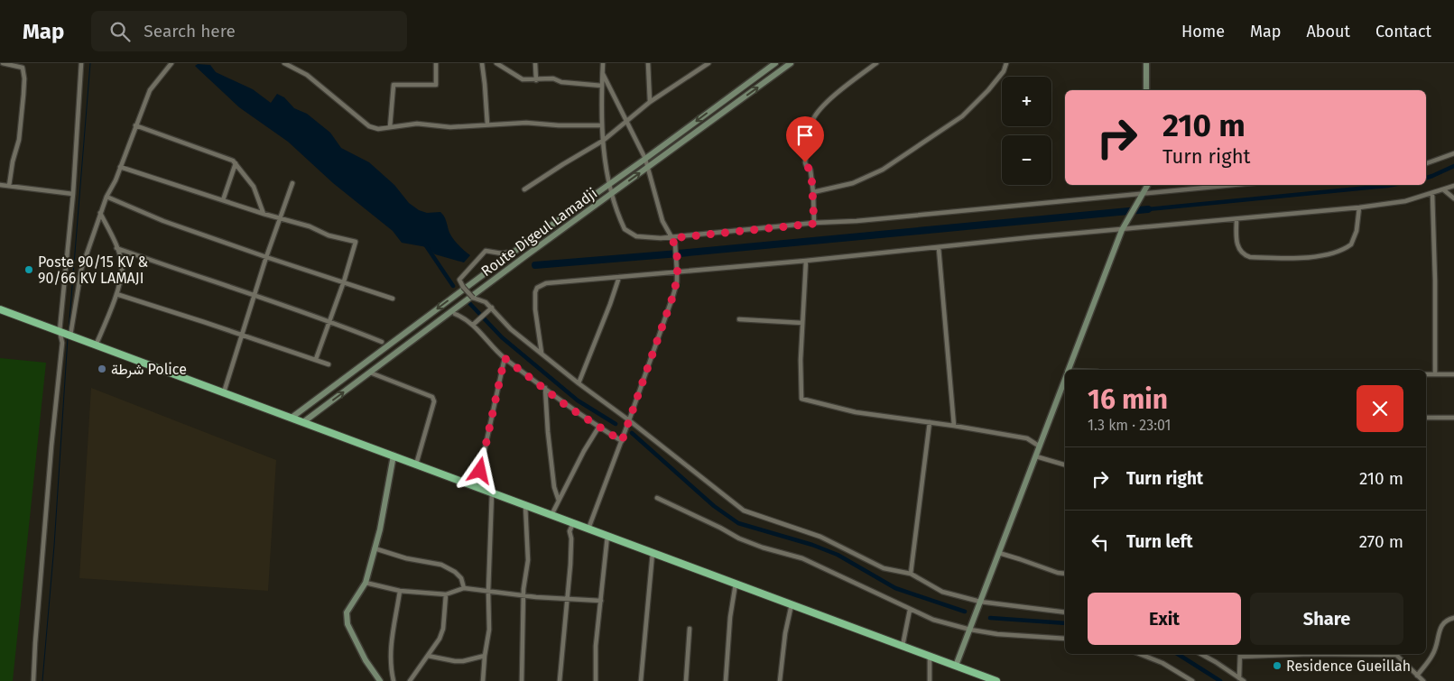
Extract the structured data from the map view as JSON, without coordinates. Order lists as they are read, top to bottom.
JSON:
{
  "streets": {
    "main road": ["Route Digeul Lamadji"]
  },
  "places": ["Poste 90/15 KV & 90/66 KV LAMAJI", "شرطة Police", "Residence Gueillah"],
  "page": {
    "header": "Map",
    "search": "Search here",
    "nav": [
      "Home",
      "Map",
      "About",
      "Contact"
    ],
    "map_buttons": ["+", "−"],
    "turn": ["210 m", "Turn right"],
    "heading": ["16 min", "1.3 km · 23:01"],
    "list": [
      {
        "name": "Turn right",
        "value": "210 m"
      },
      {
        "name": "Turn left",
        "value": "270 m"
      }
    ],
    "buttons": ["Exit", "Share"]
  }
}
